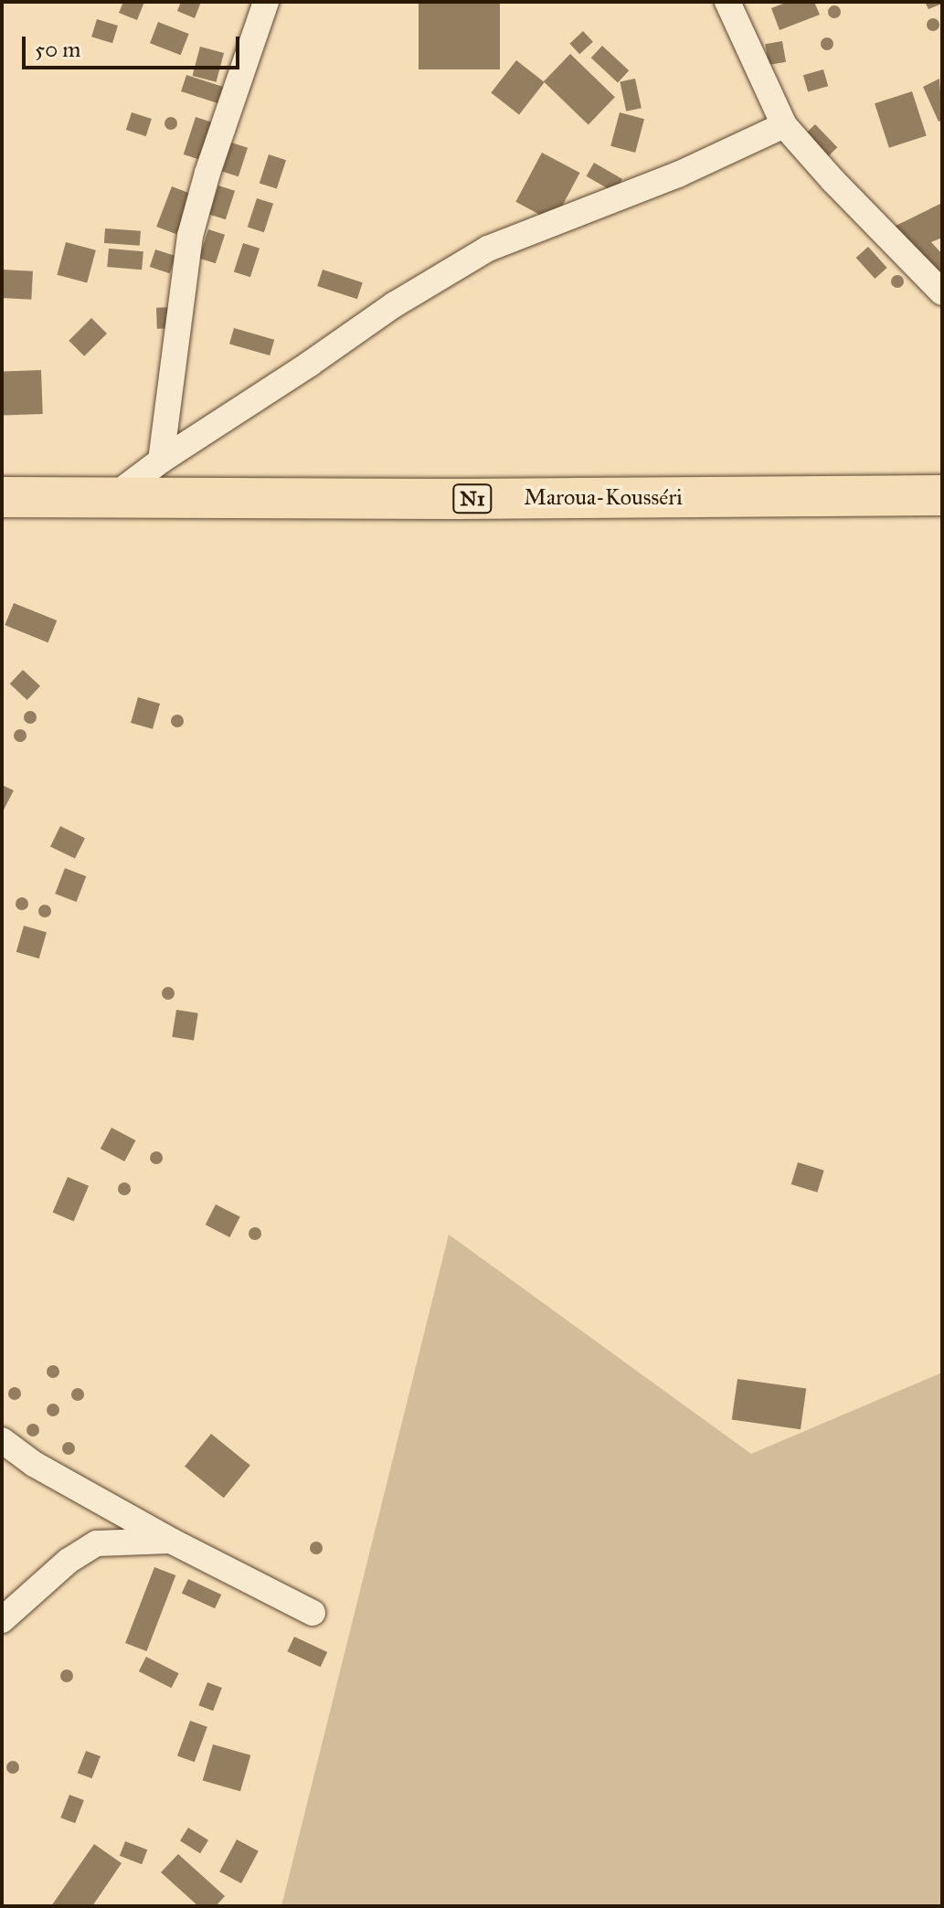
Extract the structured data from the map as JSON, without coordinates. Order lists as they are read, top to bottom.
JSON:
{
  "streets": {
    "highway": ["Maroua-Kousséri", "N1"]
  },
  "scale_bar": "50 m"
}
